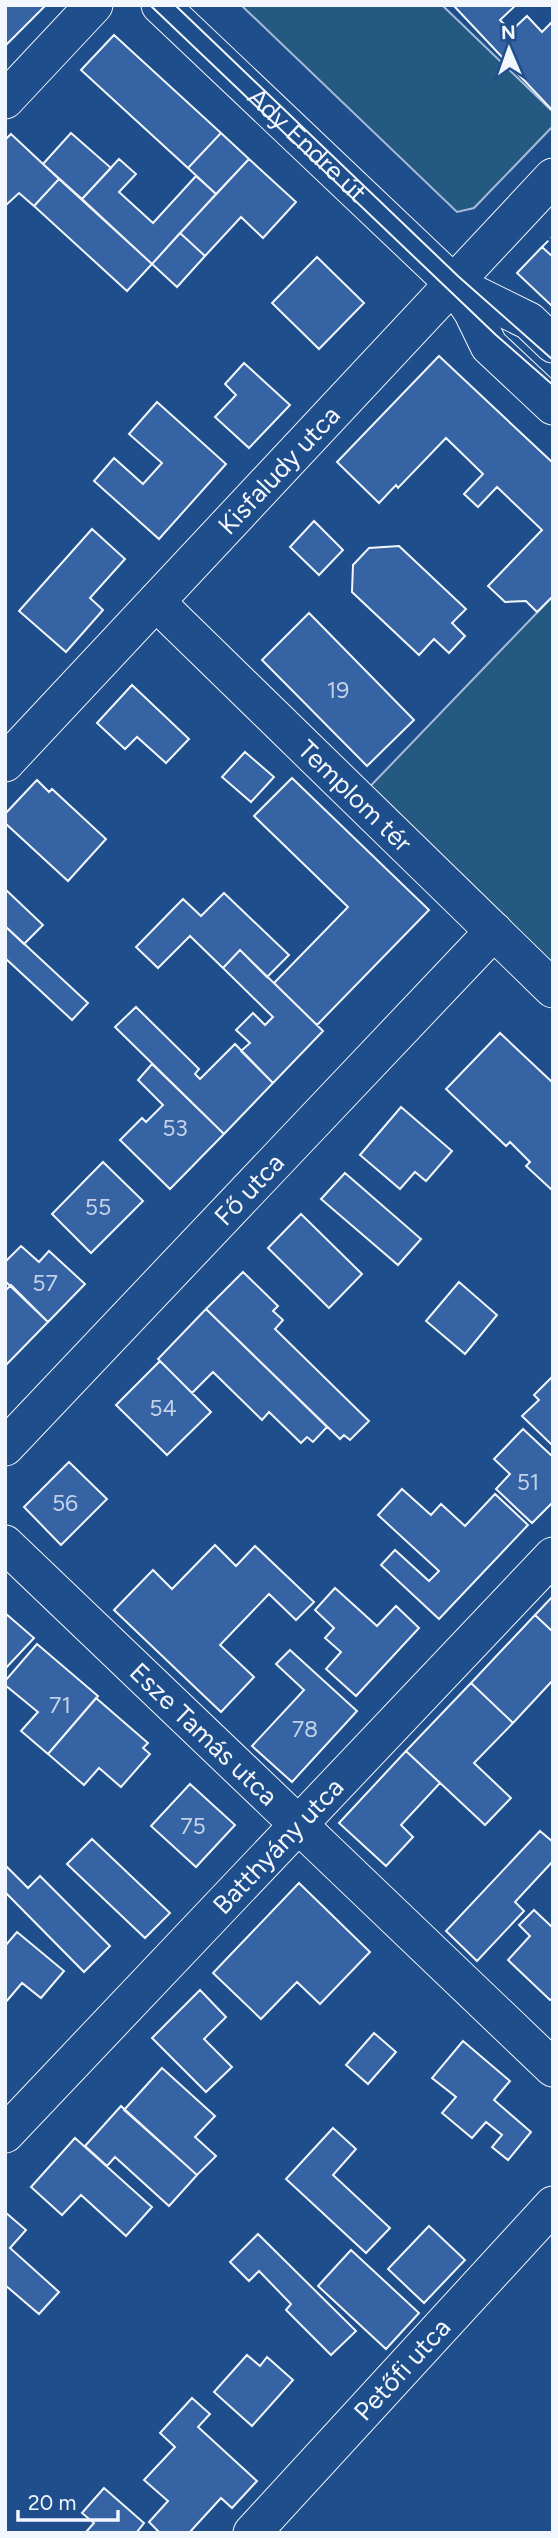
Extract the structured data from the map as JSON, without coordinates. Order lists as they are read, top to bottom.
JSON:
{
  "streets": {
    "street": [
      "Ady Endre út",
      "Kisfaludy utca",
      "Templom tér",
      "Fő utca",
      "Esze Tamás utca",
      "Batthyány utca",
      "Petőfi utca"
    ]
  },
  "crossings": [
    ["Ady Endre út", "Kisfaludy utca"],
    ["Kisfaludy utca", "Templom tér"],
    ["Templom tér", "Fő utca"],
    ["Esze Tamás utca", "Batthyány utca"]
  ],
  "house_numbers": [
    "19",
    "53",
    "55",
    "57",
    "54",
    "51",
    "56",
    "71",
    "78",
    "75"
  ],
  "scale_bar": "20 m",
  "north": "top"
}
